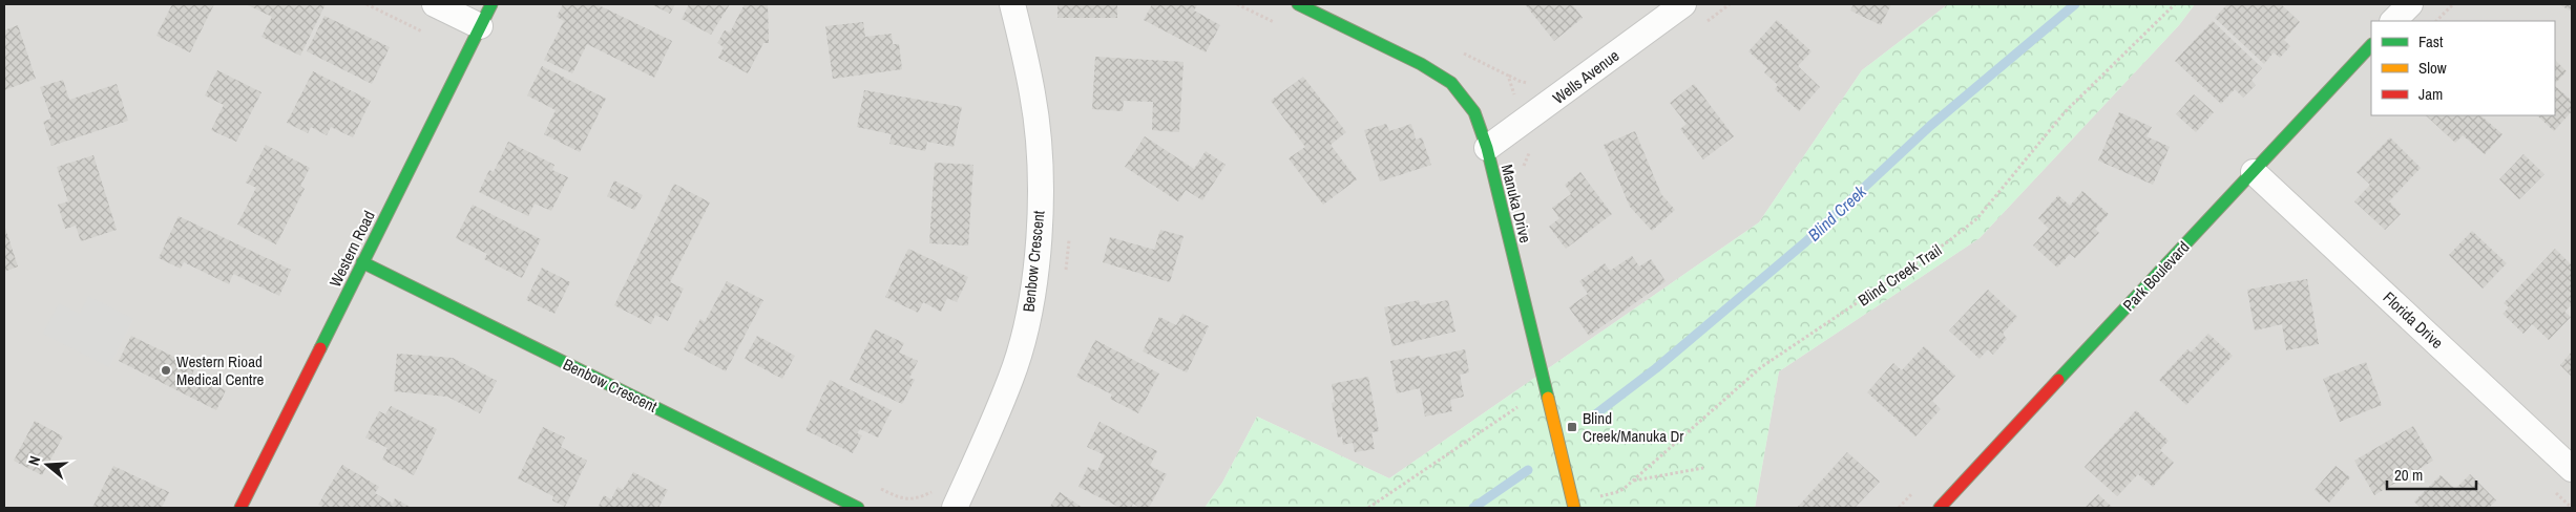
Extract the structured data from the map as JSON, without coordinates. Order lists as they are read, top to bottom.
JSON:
{
  "streets": {
    "street": [
      "Wells Avenue",
      "Manuka Drive",
      "Western Road",
      "Benbow Crescent",
      "Park Boulevard",
      "Florida Drive"
    ],
    "path": ["Blind Creek Trail"]
  },
  "crossings": [
    ["Wells Avenue", "Manuka Drive"],
    ["Western Road", "Benbow Crescent"],
    ["Park Boulevard", "Florida Drive"]
  ],
  "water": ["Blind Creek"],
  "places": {
    "other": ["Western Rioad Medical Centre"],
    "transit": ["Blind Creek/Manuka Dr"]
  },
  "legend": ["Fast", "Slow", "Jam"],
  "scale_bar": "20 m",
  "north": "left"
}
